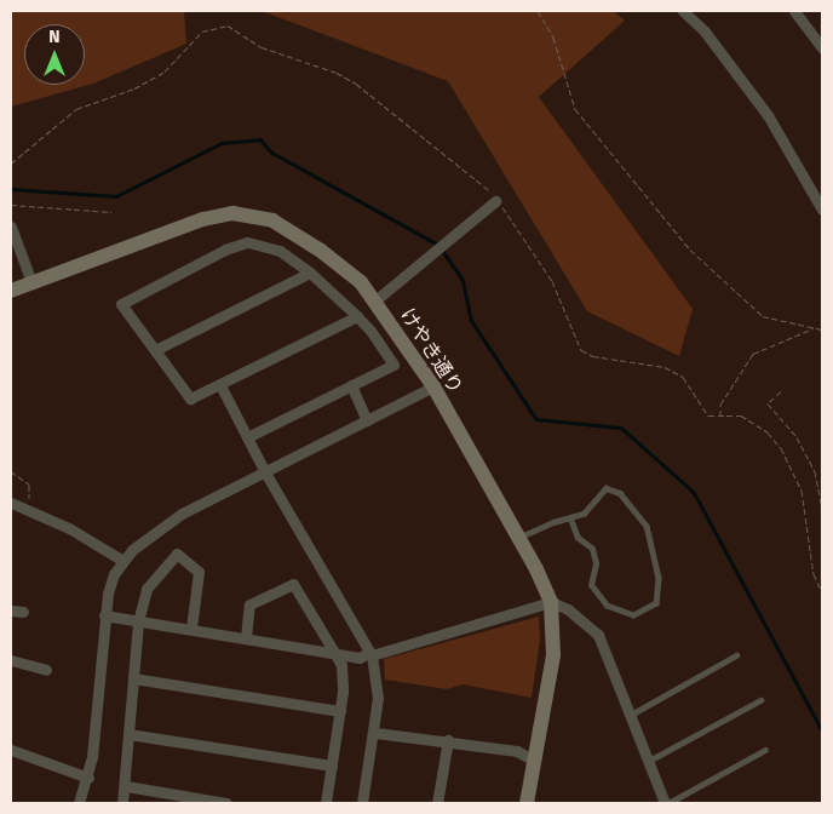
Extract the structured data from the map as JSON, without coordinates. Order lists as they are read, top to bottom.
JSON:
{
  "streets": {
    "street": ["けやき通り"]
  },
  "north": "top"
}
